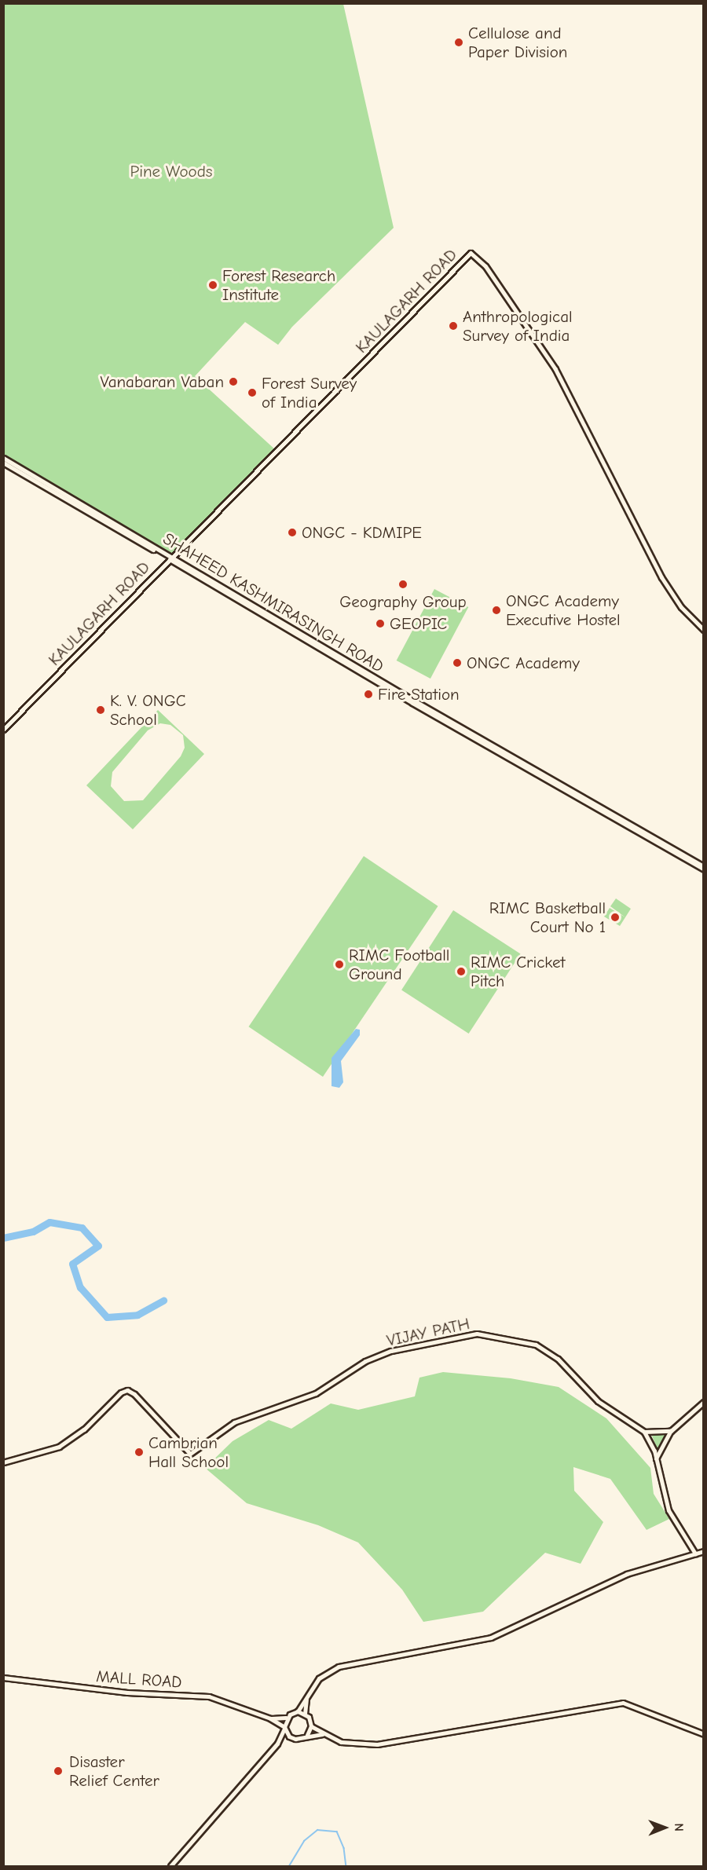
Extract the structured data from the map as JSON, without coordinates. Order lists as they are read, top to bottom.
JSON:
{
  "streets": {
    "street": [
      "KAULAGARH ROAD",
      "SHAHEED KASHMIRASINGH ROAD",
      "VIJAY PATH",
      "MALL ROAD"
    ]
  },
  "crossings": [
    ["KAULAGARH ROAD", "SHAHEED KASHMIRASINGH ROAD"]
  ],
  "parks": ["Pine Woods"],
  "places": [
    "Cellulose and Paper Division",
    "Forest Research Institute",
    "Anthropological Survey of India",
    "Vanabaran Vaban",
    "Forest Survey of India",
    "ONGC - KDMIPE",
    "Geography Group",
    "ONGC Academy Executive Hostel",
    "GEOPIC",
    "ONGC Academy",
    "Fire Station",
    "K. V. ONGC School",
    "RIMC Basketball Court No 1",
    "RIMC Football Ground",
    "RIMC Cricket Pitch",
    "Cambrian Hall School",
    "Disaster Relief Center"
  ],
  "north": "right"
}
